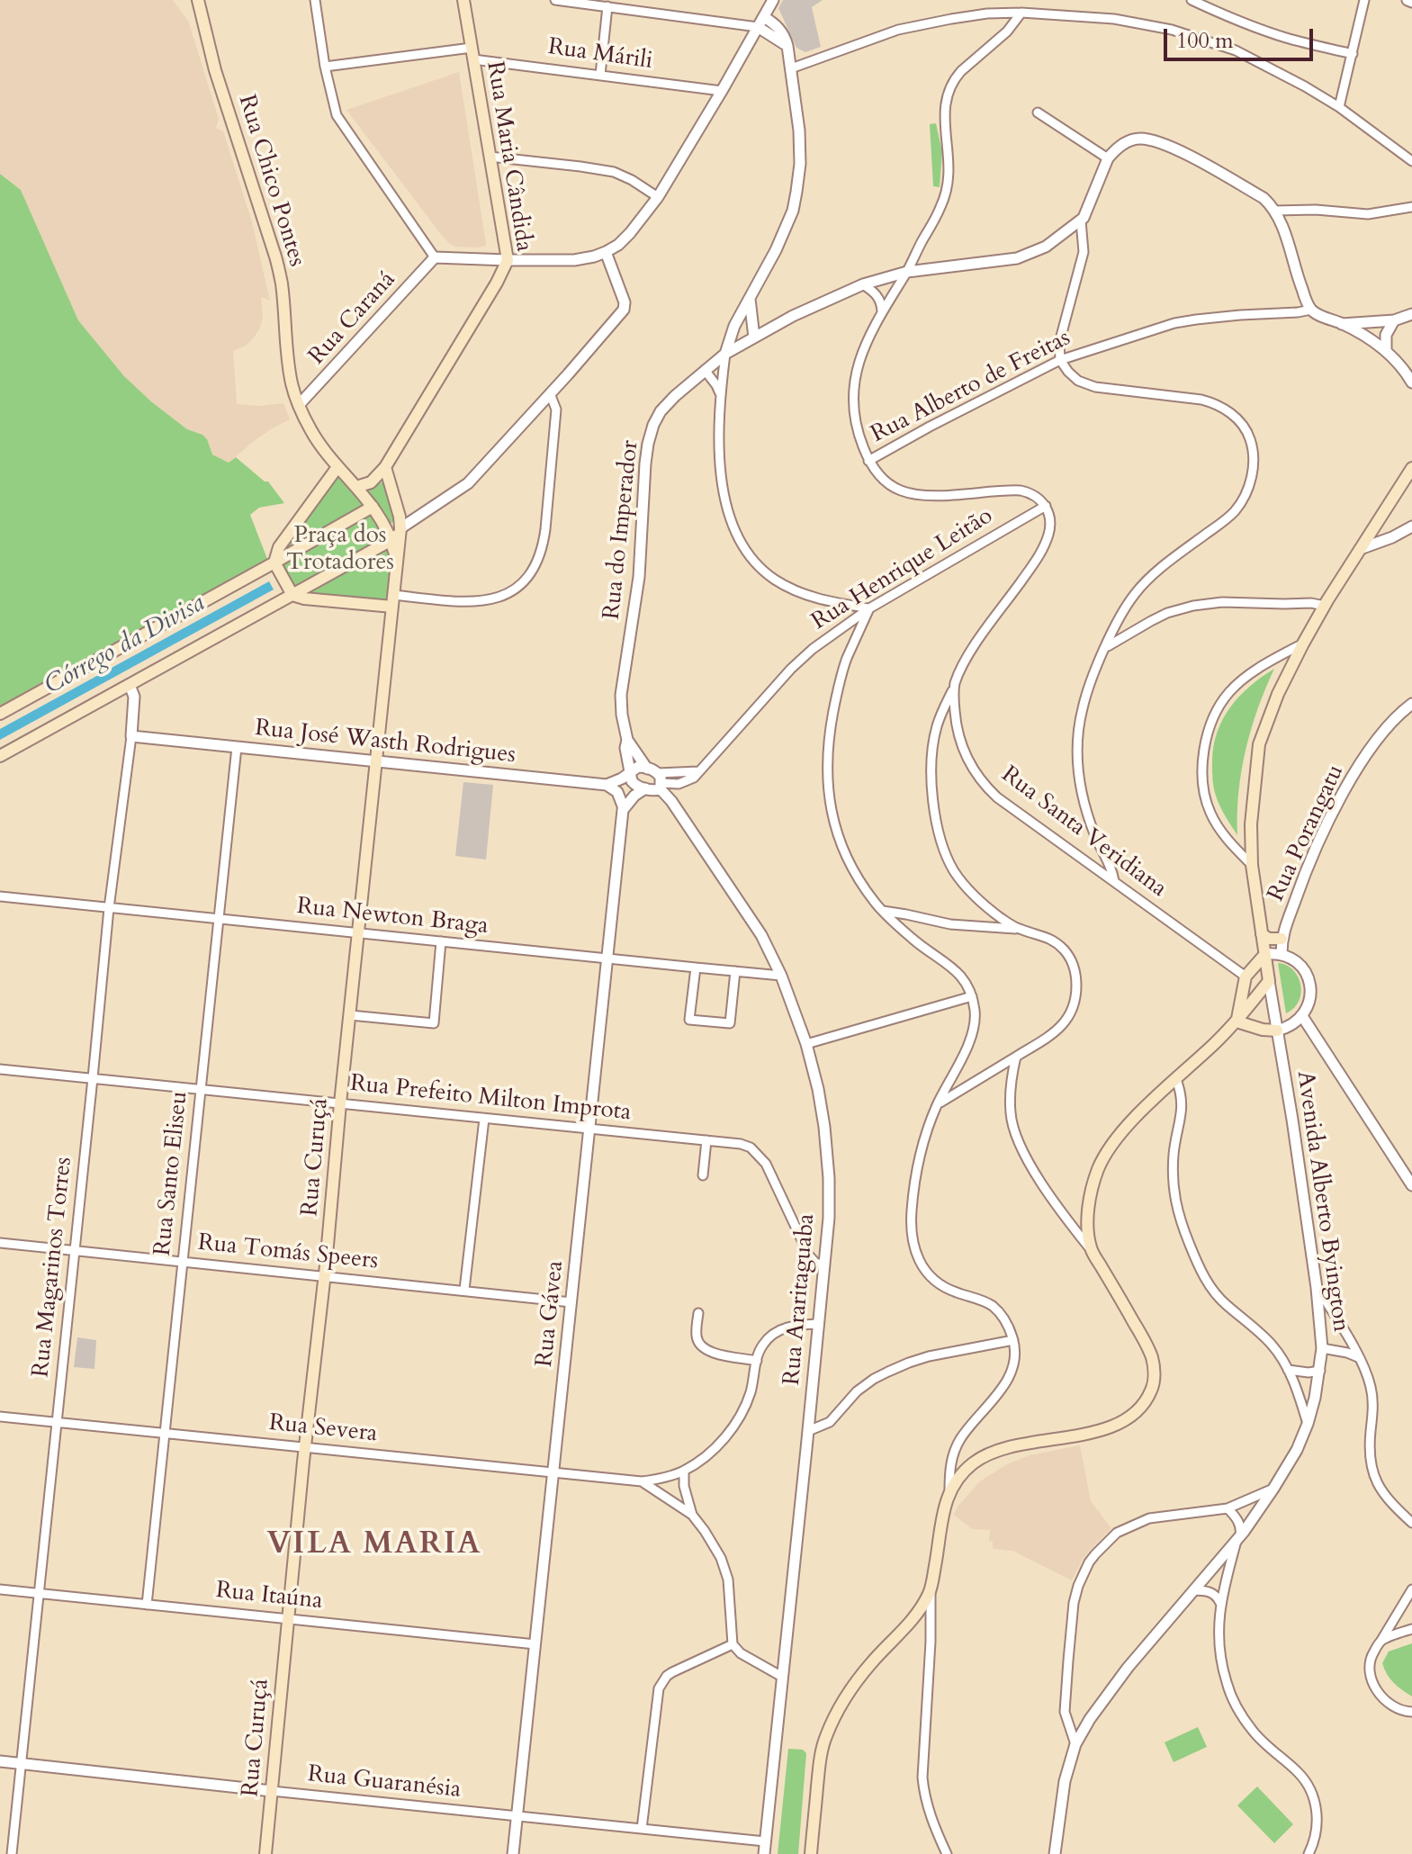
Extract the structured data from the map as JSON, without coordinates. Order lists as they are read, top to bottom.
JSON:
{
  "streets": {
    "main road": [
      "Rua Maria Cândida",
      "Rua Chico Pontes",
      "Rua Curuçá",
      "Avenida Alberto Byington"
    ],
    "street": [
      "Rua Márili",
      "Rua Caraná",
      "Rua Alberto de Freitas",
      "Rua do Imperador",
      "Rua Henrique Leitão",
      "Rua José Wasth Rodrigues",
      "Rua Santa Veridiana",
      "Rua Porangatu",
      "Rua Newton Braga",
      "Rua Prefeito Milton Improta",
      "Rua Santo Eliseu",
      "Rua Tomás Speers",
      "Rua Magarinos Torres",
      "Rua Araritaguaba",
      "Rua Gávea",
      "Rua Severa",
      "Rua Itaúna",
      "Rua Guaranésia"
    ]
  },
  "crossings": [
    ["Rua Márili", "Rua Maria Cândida"],
    ["Rua Maria Cândida", "Rua Chico Pontes"],
    ["Rua Maria Cândida", "Rua Curuçá"],
    ["Rua Chico Pontes", "Rua Caraná"],
    ["Rua Chico Pontes", "Rua Curuçá"],
    ["Rua Henrique Leitão", "Rua Araritaguaba"],
    ["Rua José Wasth Rodrigues", "Rua Curuçá"],
    ["Rua José Wasth Rodrigues", "Rua Santo Eliseu"],
    ["Rua José Wasth Rodrigues", "Rua Magarinos Torres"],
    ["Rua Newton Braga", "Rua Curuçá"],
    ["Rua Newton Braga", "Rua Santo Eliseu"],
    ["Rua Newton Braga", "Rua Magarinos Torres"],
    ["Rua Newton Braga", "Rua Araritaguaba"],
    ["Rua Newton Braga", "Rua Gávea"],
    ["Rua Prefeito Milton Improta", "Rua Curuçá"],
    ["Rua Prefeito Milton Improta", "Rua Santo Eliseu"],
    ["Rua Prefeito Milton Improta", "Rua Magarinos Torres"],
    ["Rua Prefeito Milton Improta", "Rua Araritaguaba"],
    ["Rua Prefeito Milton Improta", "Rua Gávea"],
    ["Rua Curuçá", "Rua Tomás Speers"],
    ["Rua Curuçá", "Rua Severa"],
    ["Rua Curuçá", "Rua Itaúna"],
    ["Rua Curuçá", "Rua Guaranésia"],
    ["Rua Santo Eliseu", "Rua Tomás Speers"],
    ["Rua Santo Eliseu", "Rua Severa"],
    ["Rua Santo Eliseu", "Rua Itaúna"],
    ["Rua Tomás Speers", "Rua Magarinos Torres"],
    ["Rua Tomás Speers", "Rua Gávea"],
    ["Rua Magarinos Torres", "Rua Severa"],
    ["Rua Magarinos Torres", "Rua Itaúna"],
    ["Rua Magarinos Torres", "Rua Guaranésia"],
    ["Rua Araritaguaba", "Rua Guaranésia"],
    ["Rua Gávea", "Rua Severa"],
    ["Rua Gávea", "Rua Itaúna"],
    ["Rua Gávea", "Rua Guaranésia"]
  ],
  "districts": ["VILA MARIA"],
  "water": ["Córrego da Divisa"],
  "parks": ["Praça dos Trotadores"],
  "scale_bar": "100 m"
}
